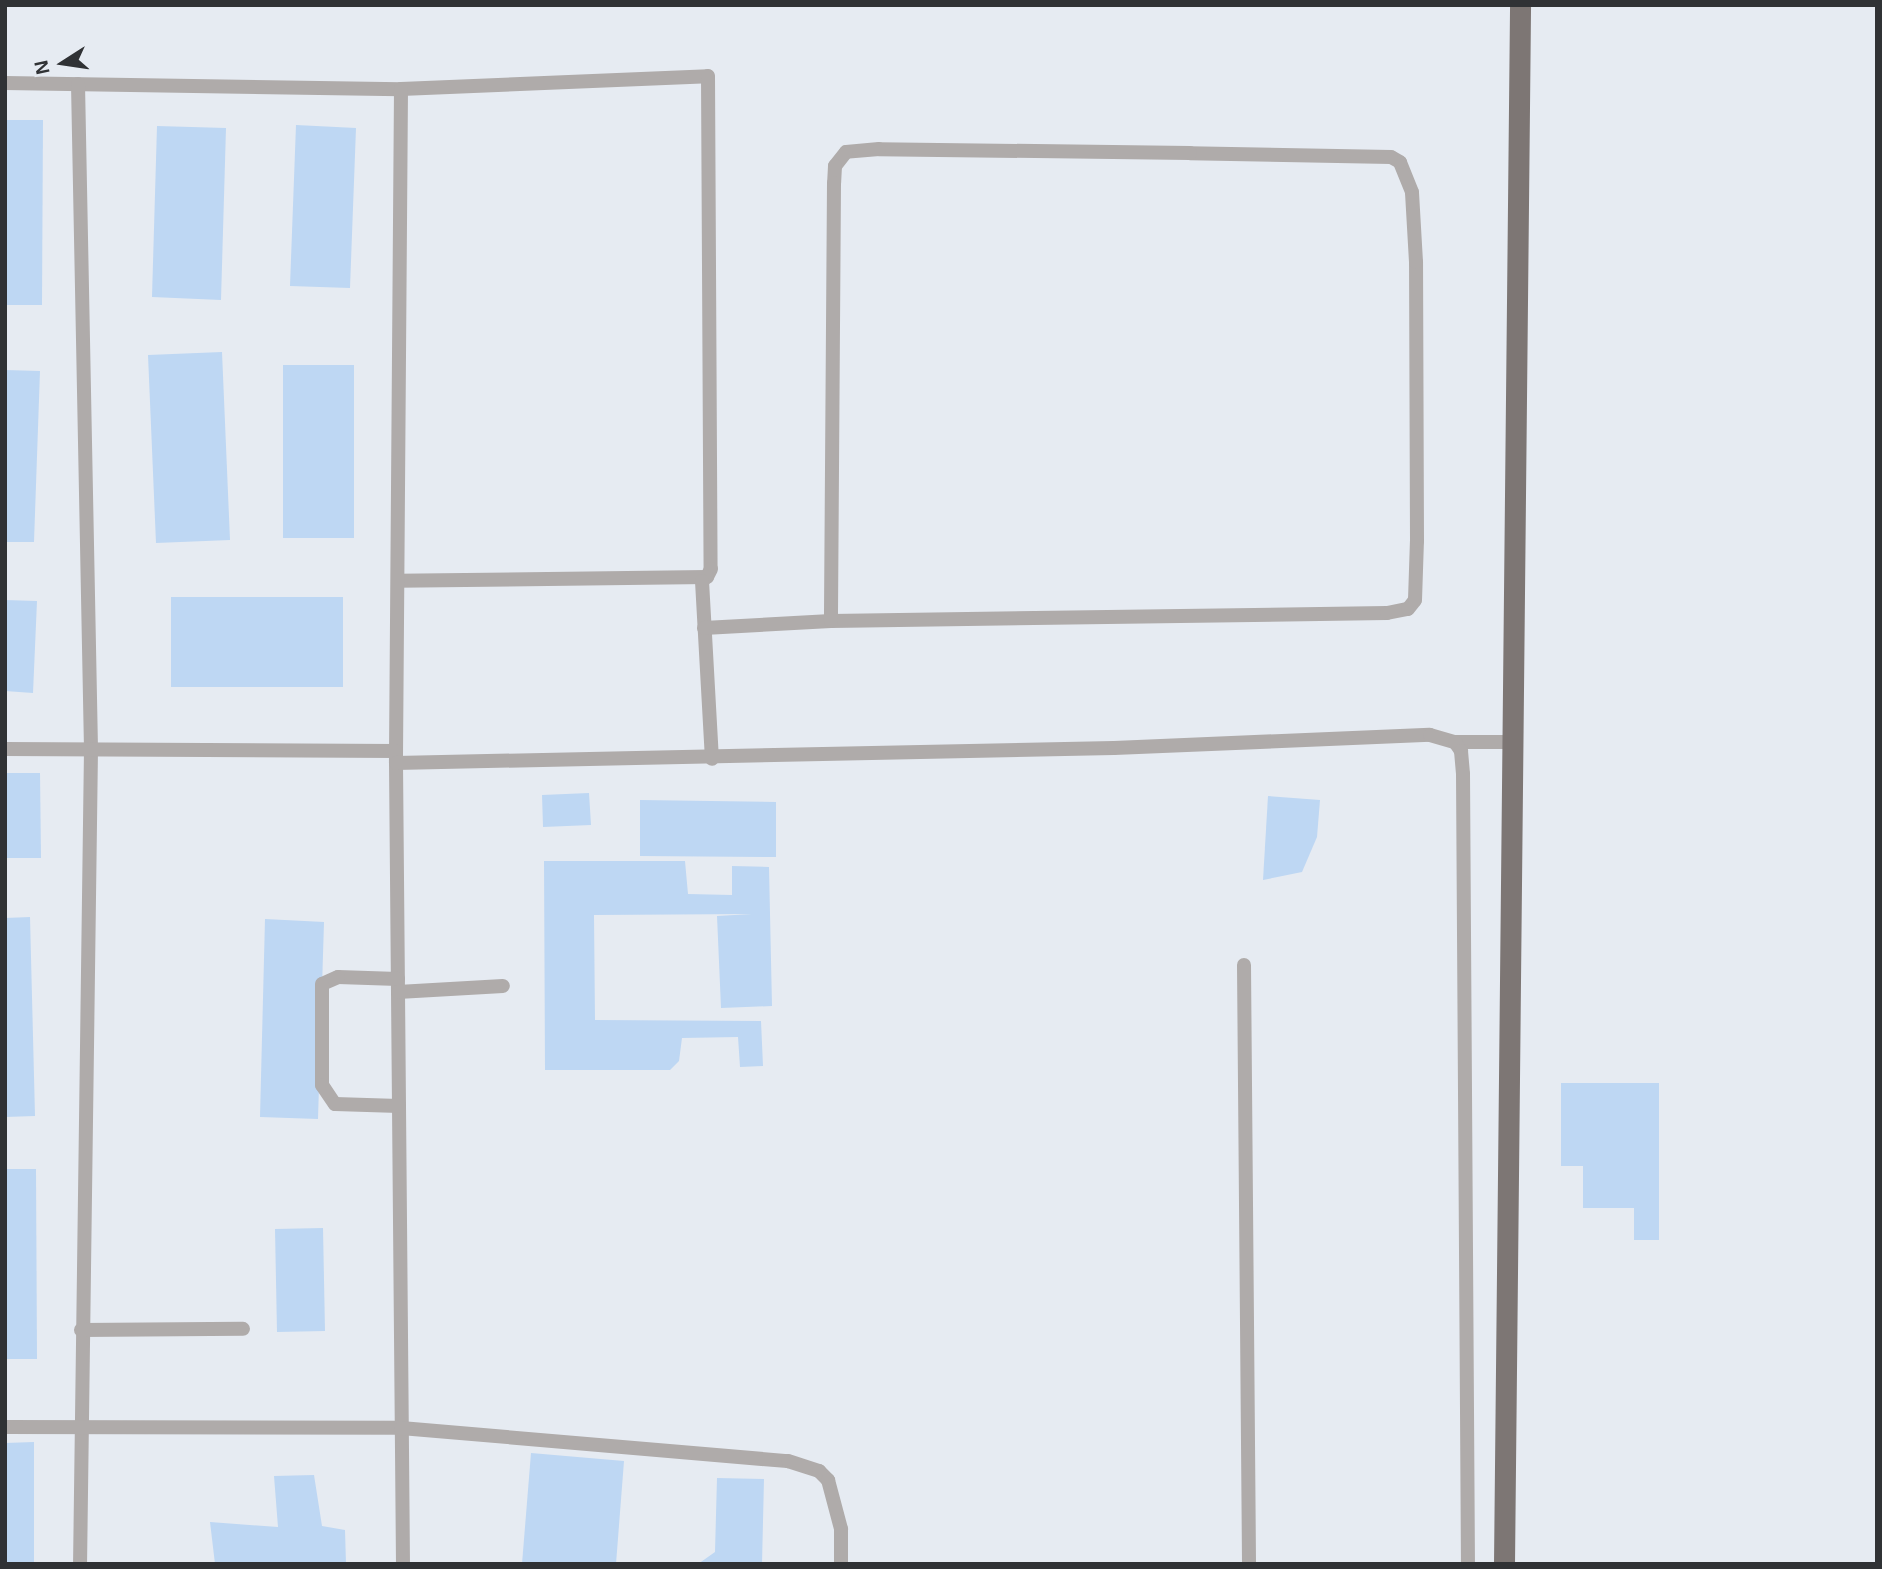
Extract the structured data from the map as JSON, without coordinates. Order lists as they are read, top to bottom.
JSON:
{
  "north": "left"
}
